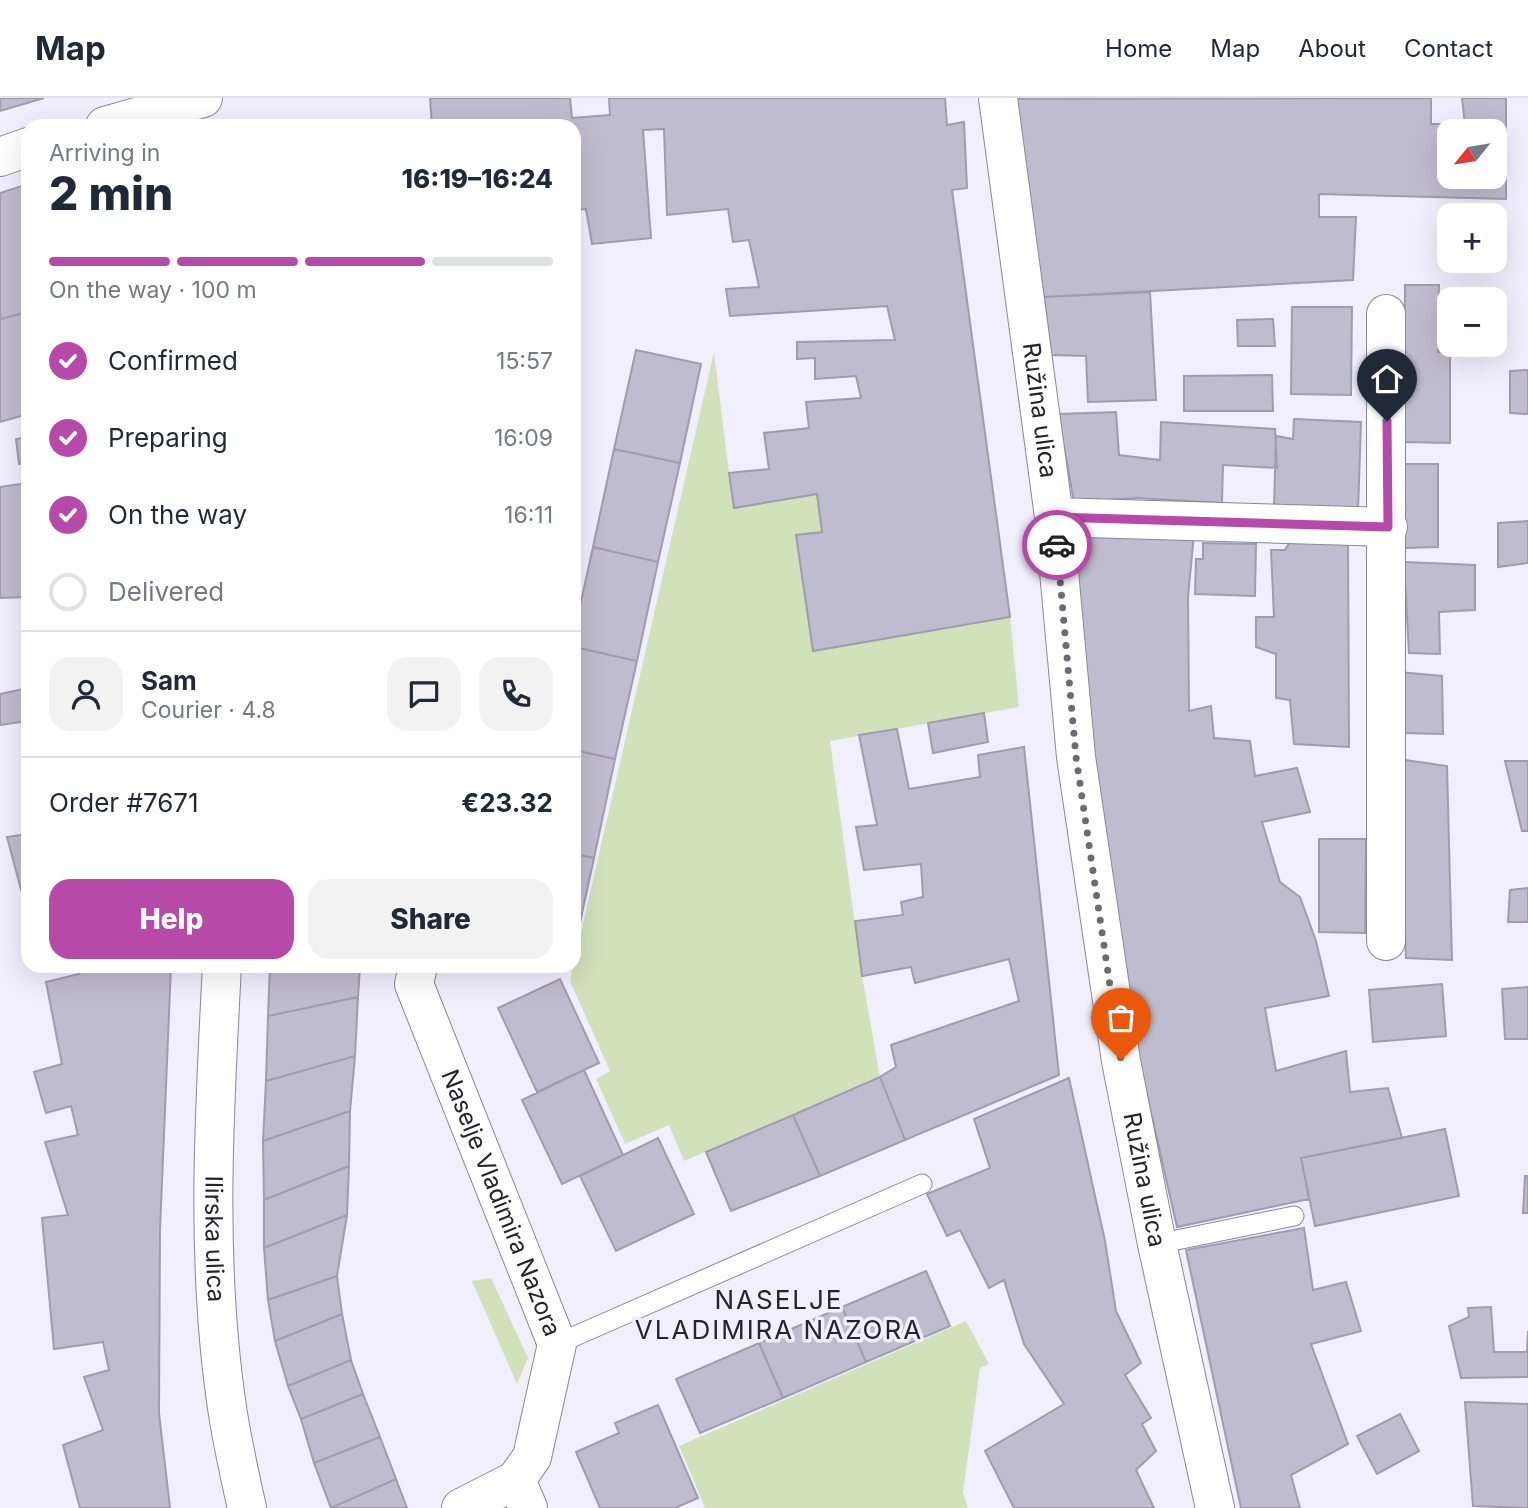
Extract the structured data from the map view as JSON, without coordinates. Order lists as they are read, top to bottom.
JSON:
{
  "streets": {
    "street": ["Ružina ulica", "Naselje Vladimira Nazora", "Ilirska ulica"]
  },
  "districts": ["NASELJE VLADIMIRA NAZORA"],
  "north": "bottom left",
  "page": {
    "header": "Map",
    "nav": [
      "Home",
      "Map",
      "About",
      "Contact"
    ],
    "map_buttons": ["+", "−"],
    "heading": ["2 min", "Arriving in", "16:19–16:24"],
    "panel": [
      "Sam",
      "Courier · 4.8",
      "Order #7671",
      "€23.32"
    ],
    "bar": "On the way · 100 m",
    "list": [
      ["Confirmed", "15:57"],
      ["Preparing", "16:09"],
      ["On the way", "16:11"],
      "Delivered"
    ],
    "buttons": ["Help", "Share"]
  }
}
